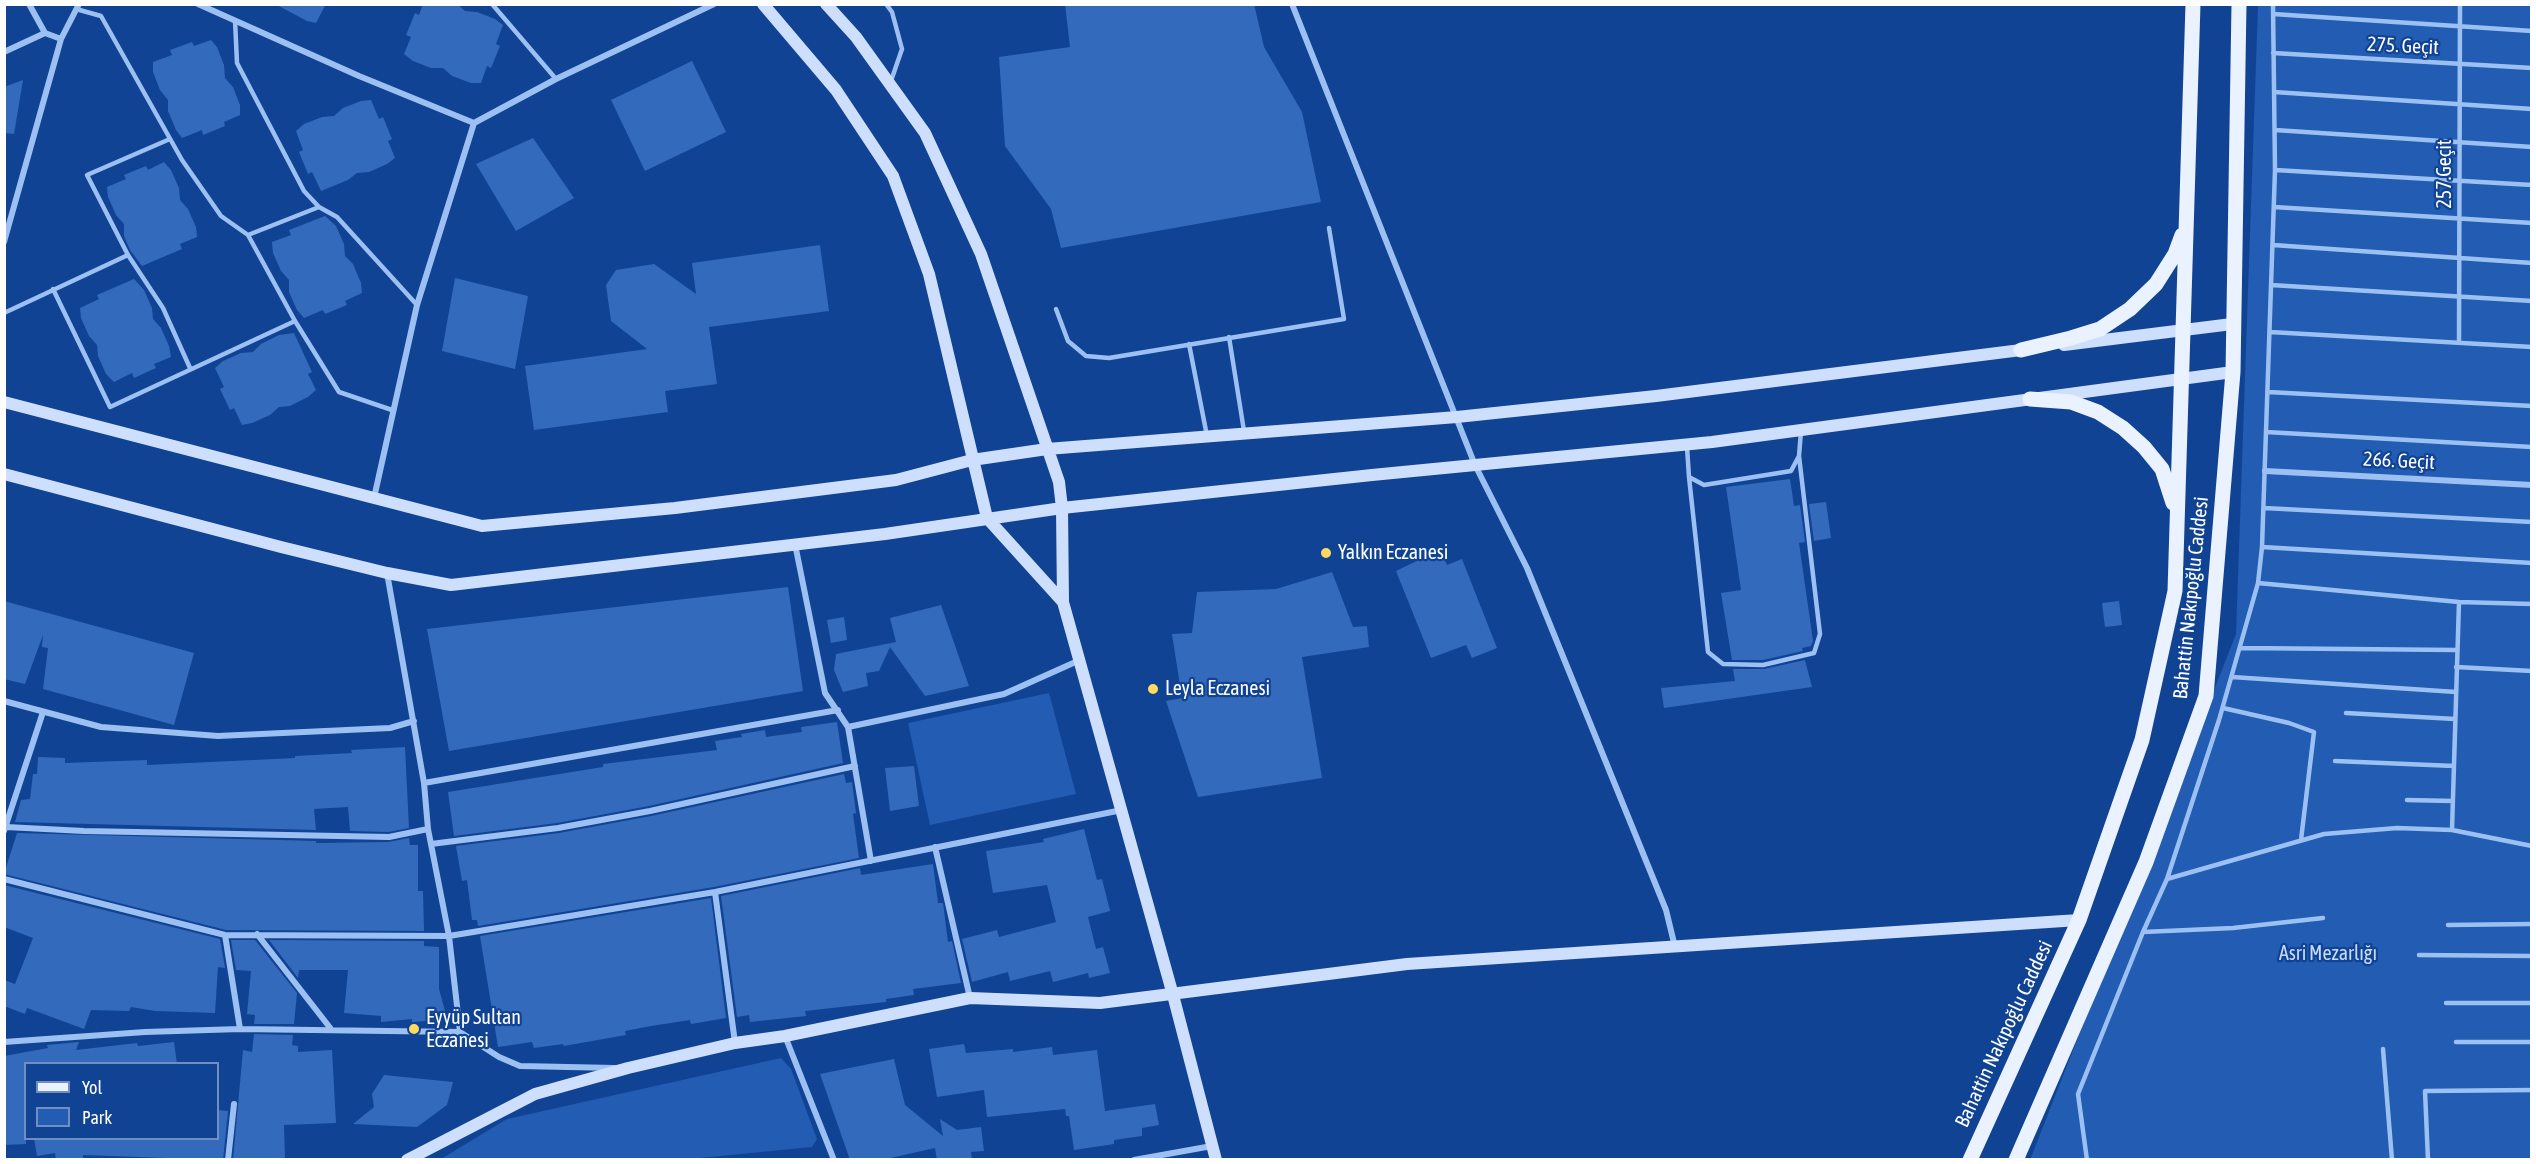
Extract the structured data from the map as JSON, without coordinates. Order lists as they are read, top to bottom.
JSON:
{
  "streets": {
    "main road": ["Bahattin Nakıpoğlu Caddesi"],
    "street": ["266. Geçit"],
    "lane": ["275. Geçit", "257.Geçit"]
  },
  "crossings": [
    ["275. Geçit", "257.Geçit"]
  ],
  "parks": ["Asri Mezarlığı"],
  "places": ["Yalkın Eczanesi", "Leyla Eczanesi", "Eyyüp Sultan Eczanesi"],
  "legend": ["Yol", "Park"]
}
